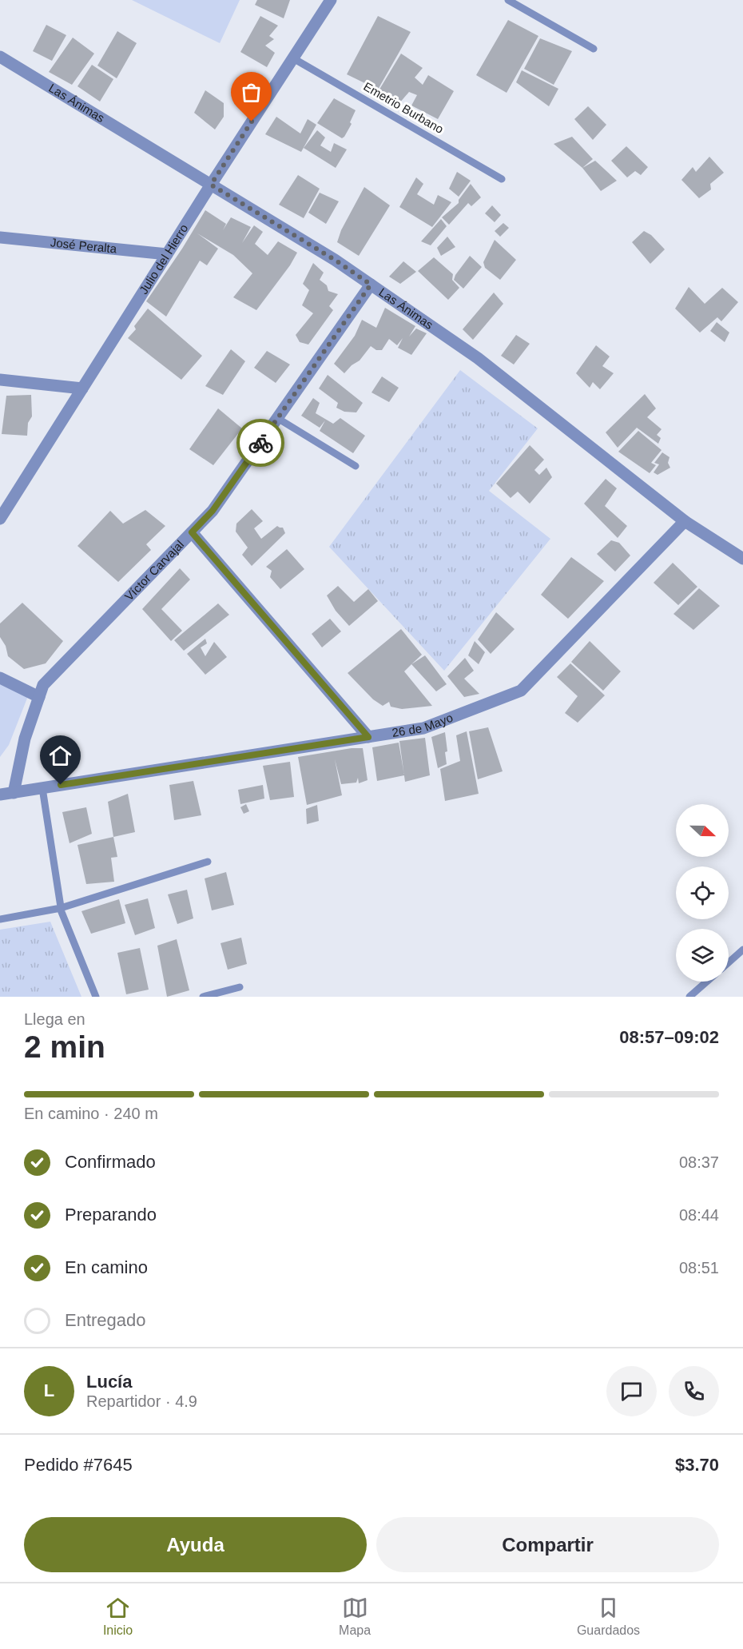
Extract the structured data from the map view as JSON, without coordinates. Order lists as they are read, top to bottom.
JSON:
{
  "streets": {
    "street": [
      "Las Ánimas",
      "José Peralta",
      "Julio del Hierro",
      "Víctor Carvajal",
      "26 de Mayo"
    ],
    "lane": ["Emetrio Burbano"]
  },
  "crossings": [
    ["Las Ánimas", "Julio del Hierro"],
    ["Las Ánimas", "Víctor Carvajal"],
    ["Las Ánimas", "26 de Mayo"],
    ["Emetrio Burbano", "Julio del Hierro"],
    ["José Peralta", "Julio del Hierro"],
    ["Víctor Carvajal", "26 de Mayo"]
  ],
  "north": "right",
  "page": {
    "heading": ["2 min", "Llega en", "08:57–09:02"],
    "panel": [
      "Lucía",
      "Repartidor · 4.9",
      "Pedido #7645",
      "$3.70"
    ],
    "bar": "En camino · 240 m",
    "list": [
      ["Confirmado", "08:37"],
      ["Preparando", "08:44"],
      ["En camino", "08:51"],
      "Entregado"
    ],
    "round": "L",
    "buttons": ["Ayuda", "Compartir"],
    "tabs": ["Inicio", "Mapa", "Guardados"]
  }
}
